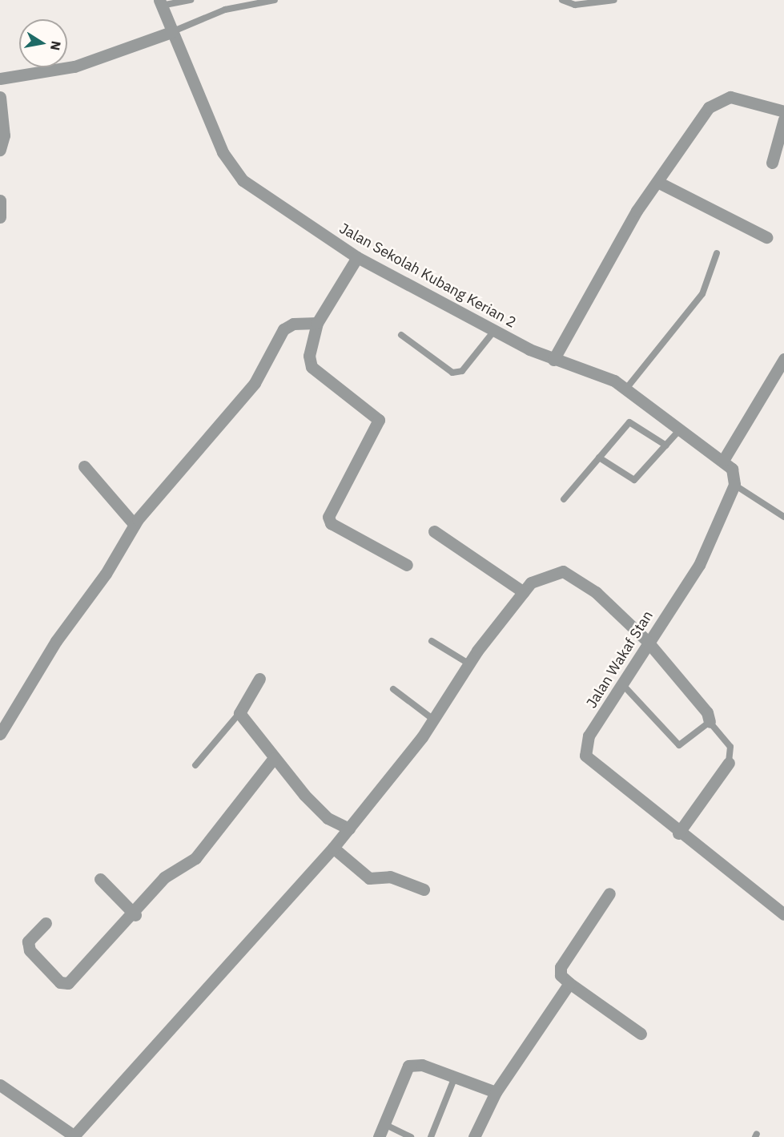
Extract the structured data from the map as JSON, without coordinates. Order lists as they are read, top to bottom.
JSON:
{
  "streets": {
    "street": ["Jalan Sekolah Kubang Kerian 2", "Jalan Wakaf Stan"]
  },
  "north": "right"
}
